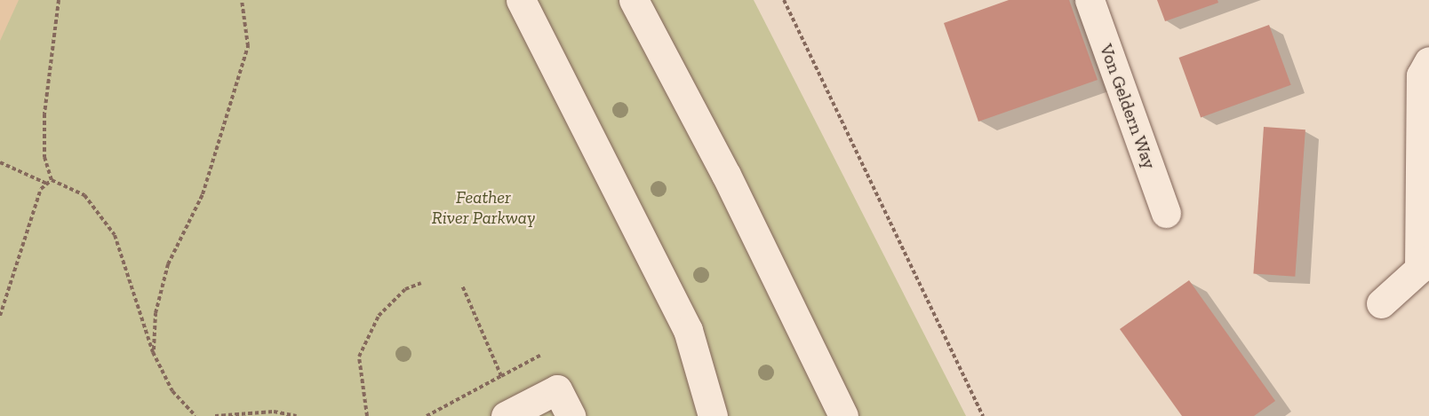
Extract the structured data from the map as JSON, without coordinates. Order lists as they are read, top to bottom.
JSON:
{
  "streets": {
    "street": ["Von Geldern Way"]
  },
  "parks": ["Feather River Parkway"]
}
